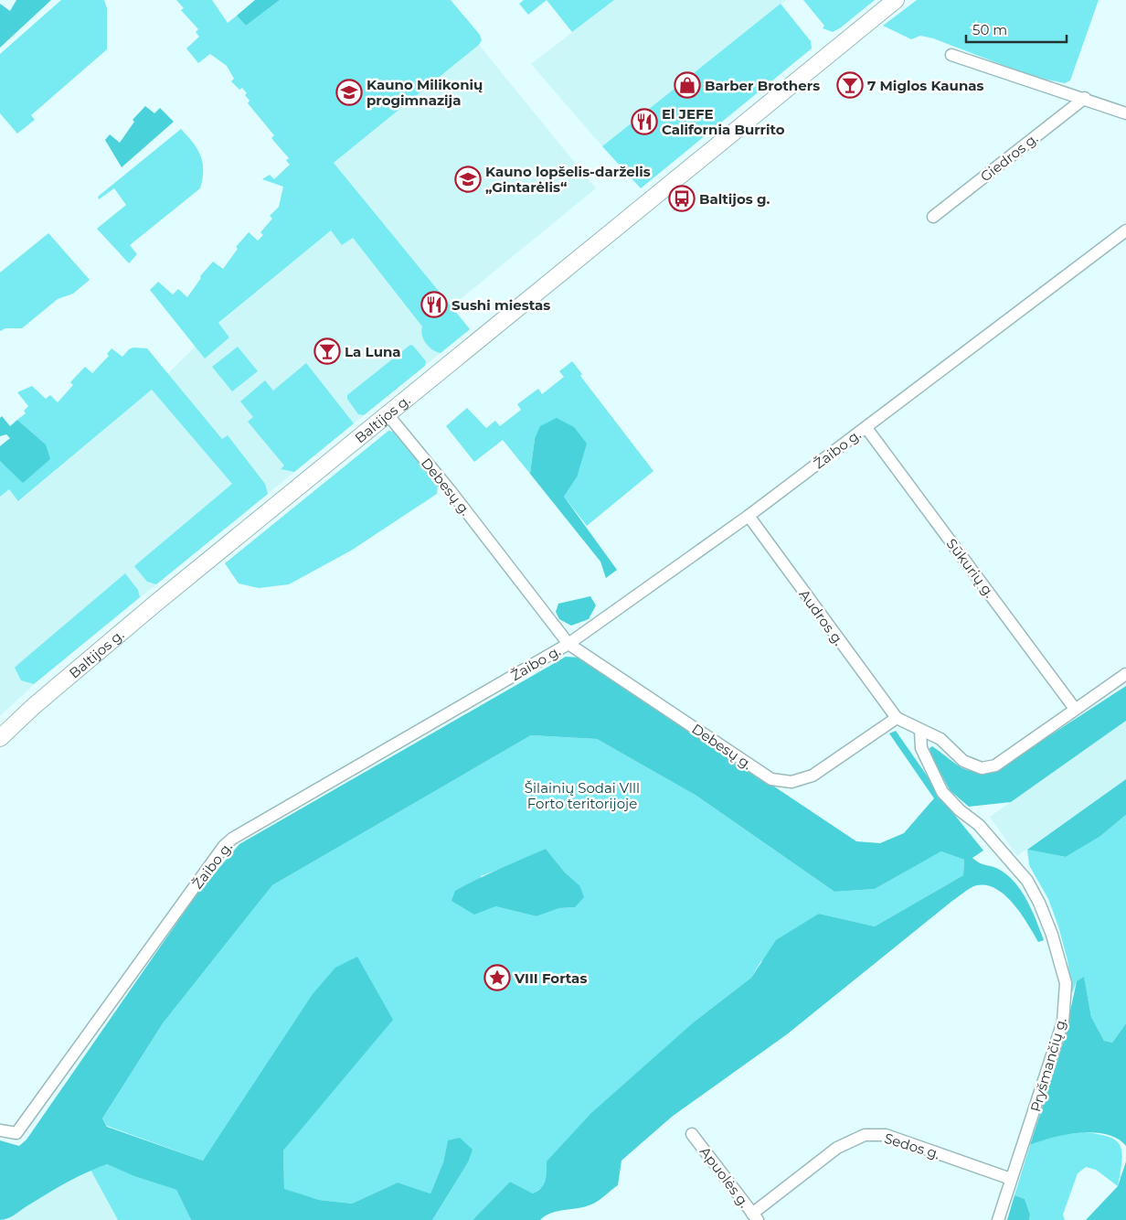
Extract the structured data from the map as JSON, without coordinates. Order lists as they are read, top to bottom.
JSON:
{
  "streets": {
    "main road": ["Baltijos g."],
    "street": [
      "Giedros g.",
      "Žaibo g.",
      "Debesų g.",
      "Sūkurių g.",
      "Audros g.",
      "Pryšmančių g.",
      "Sedos g.",
      "Apuolės g."
    ]
  },
  "crossings": [
    ["Baltijos g.", "Debesų g."],
    ["Žaibo g.", "Debesų g."],
    ["Žaibo g.", "Sūkurių g."],
    ["Žaibo g.", "Audros g."],
    ["Debesų g.", "Audros g."],
    ["Pryšmančių g.", "Sedos g."],
    ["Sedos g.", "Apuolės g."]
  ],
  "parks": ["Šilainių Sodai Vlll Forto teritorijoje"],
  "places": {
    "shop": ["Barber Brothers"],
    "bar": ["7 Miglos Kaunas", "La Luna"],
    "school or university": ["Kauno Milikonių progimnazija", "Kauno lopšelis-darželis „Gintarėlis“"],
    "restaurant": ["El JEFE California Burrito", "Sushi miestas"],
    "bus stop": ["Baltijos g."],
    "place": ["VIII Fortas"]
  },
  "scale_bar": "50 m"
}
